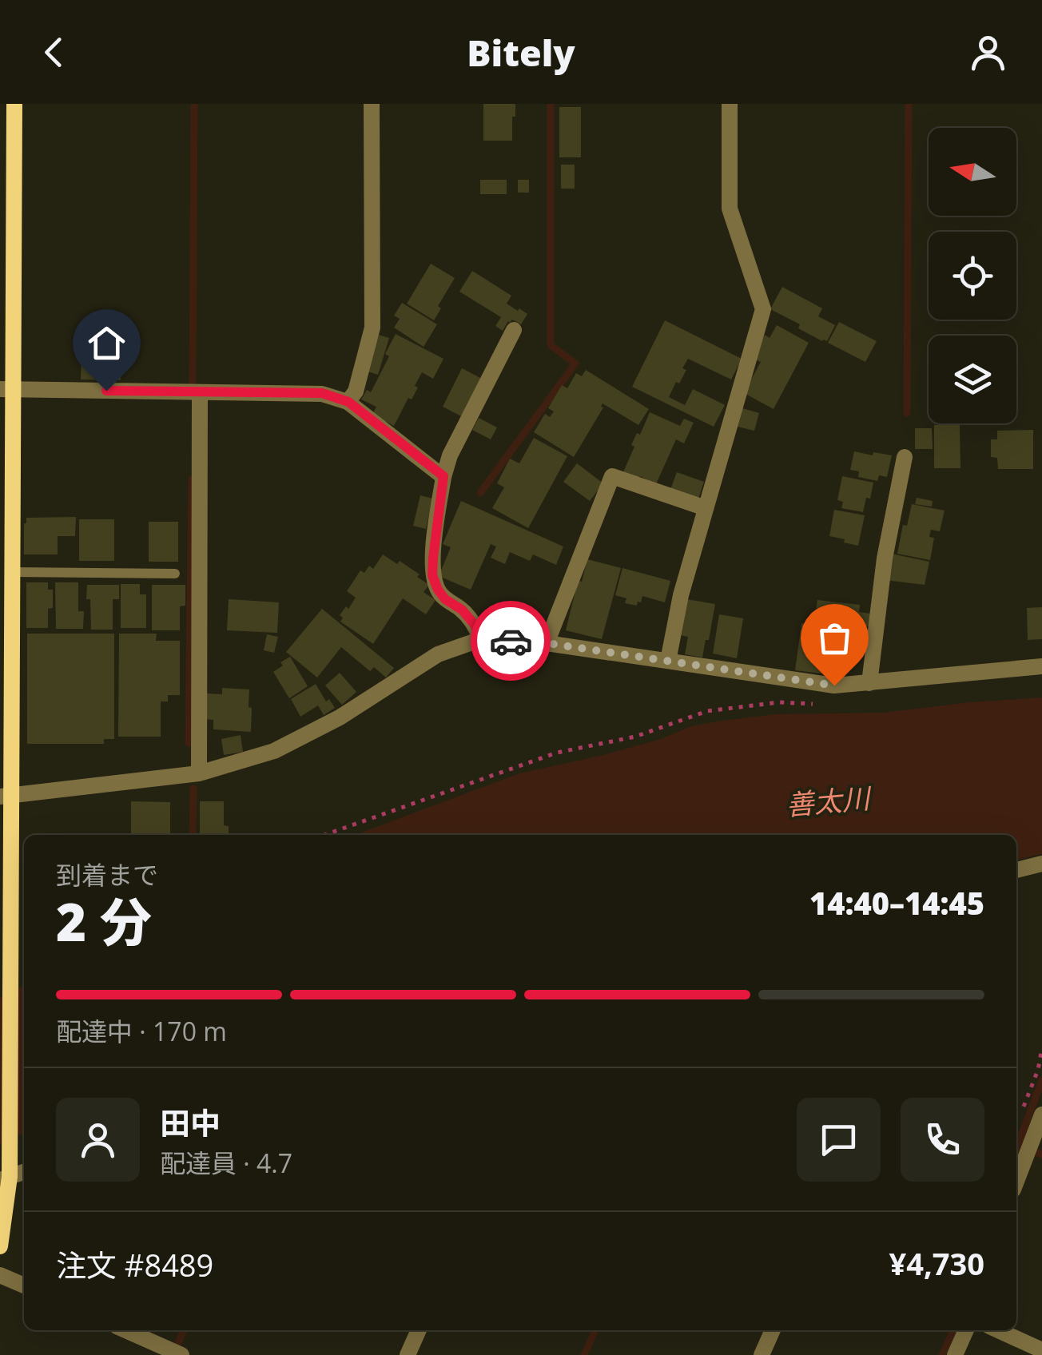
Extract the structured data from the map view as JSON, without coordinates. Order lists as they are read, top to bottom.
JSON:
{
  "water": ["善太川"],
  "north": "left",
  "page": {
    "header": "Bitely",
    "heading": ["2 分", "到着まで", "14:40–14:45"],
    "panel": [
      "田中",
      "配達員 · 4.7",
      "注文 #8489",
      "¥4,730"
    ],
    "bar": "配達中 · 170 m"
  }
}
